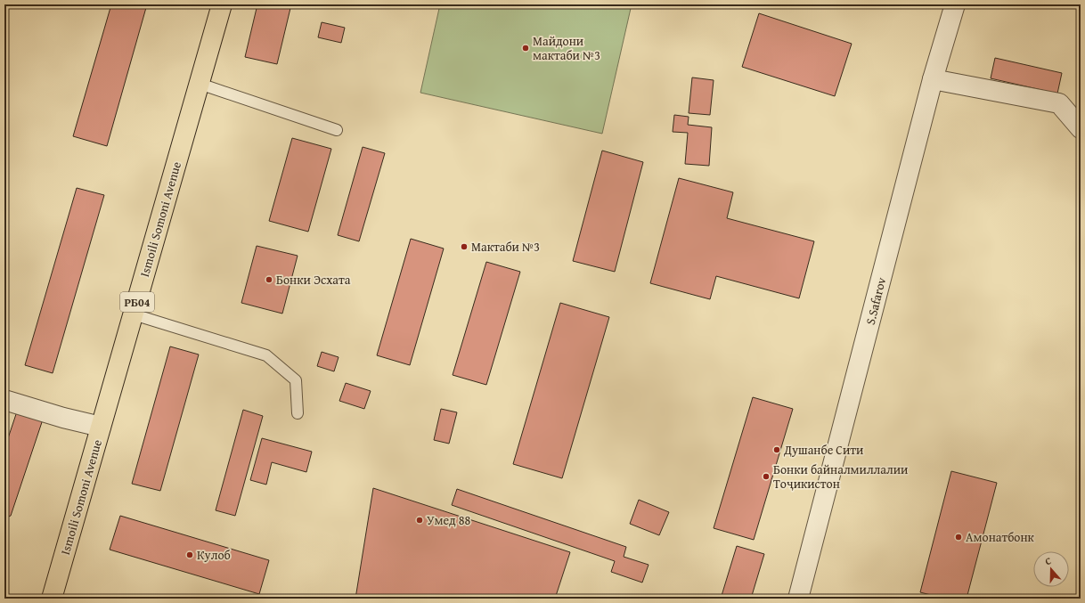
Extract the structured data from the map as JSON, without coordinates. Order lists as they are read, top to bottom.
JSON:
{
  "streets": {
    "main road": ["Ismoili Somoni Avenue", "РБ04"],
    "street": ["S.Safarov"]
  },
  "places": [
    "Майдони мактаби №3",
    "Мактаби №3",
    "Бонки Эсхата",
    "Душанбе Сити",
    "Бонки байналмиллалии Тоҷикистон",
    "Умед 88",
    "Амонатбонк",
    "Кулоб"
  ],
  "north": "top"
}
